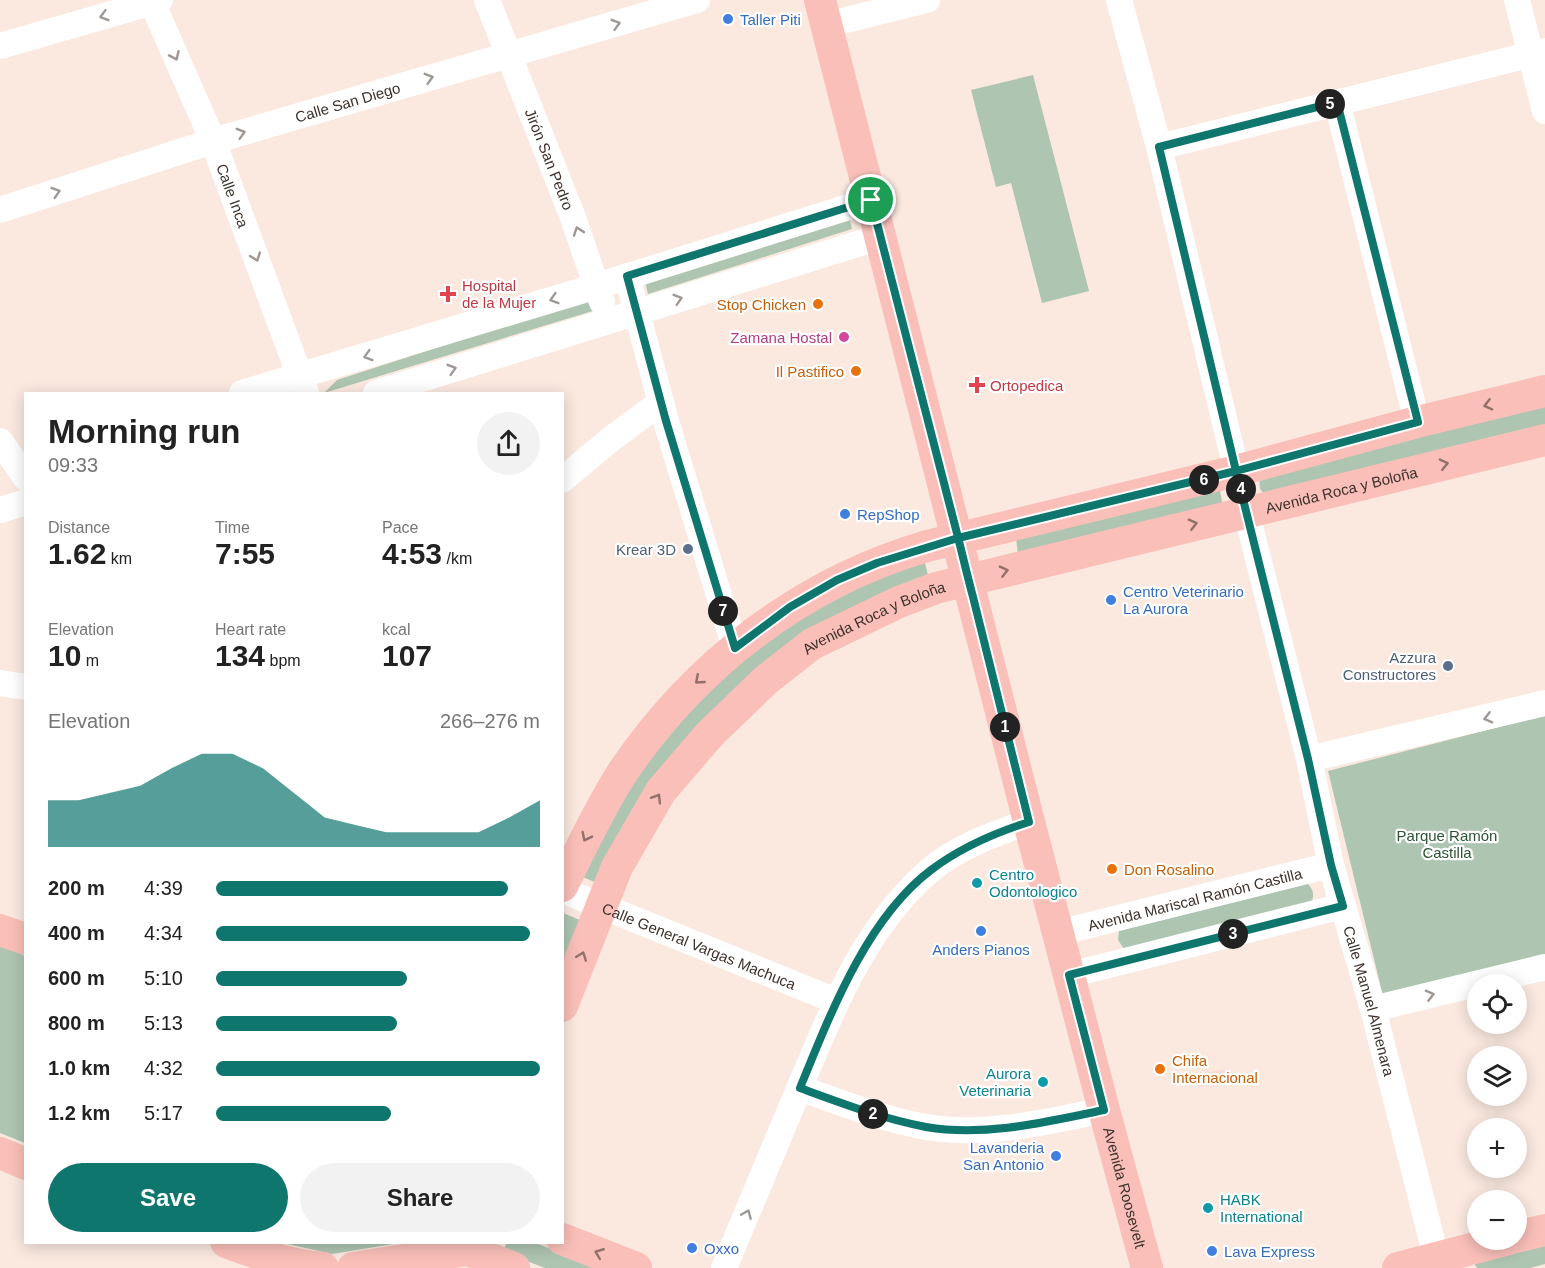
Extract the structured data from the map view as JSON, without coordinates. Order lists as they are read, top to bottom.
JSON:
{
  "streets": {
    "main road": ["Avenida Roca y Boloña", "Avenida Roosevelt"],
    "street": [
      "Calle San Diego",
      "Jirón San Pedro",
      "Calle Inca",
      "Avenida Mariscal Ramón Castilla",
      "Calle General Vargas Machuca",
      "Calle Manuel Almenara"
    ]
  },
  "crossings": [
    ["Calle San Diego", "Jirón San Pedro"],
    ["Calle San Diego", "Calle Inca"],
    ["Avenida Roca y Boloña", "Calle General Vargas Machuca"],
    ["Avenida Roca y Boloña", "Calle Manuel Almenara"],
    ["Avenida Roca y Boloña", "Avenida Roosevelt"],
    ["Avenida Mariscal Ramón Castilla", "Calle Manuel Almenara"],
    ["Avenida Mariscal Ramón Castilla", "Avenida Roosevelt"]
  ],
  "one_way": ["Calle San Diego", "Jirón San Pedro", "Calle Inca"],
  "parks": ["Parque Ramón Castilla"],
  "places": {
    "other": [
      "Taller Piti",
      "Stop Chicken",
      "Zamana Hostal",
      "Il Pastifico",
      "RepShop",
      "Krear 3D",
      "Centro Veterinario La Aurora",
      "Azzura Constructores",
      "Don Rosalino",
      "Centro Odontologico",
      "Anders Pianos",
      "Chifa Internacional",
      "Aurora Veterinaria",
      "Lavanderia San Antonio",
      "HABK International",
      "Oxxo",
      "Lava Express"
    ],
    "health": ["Hospital de la Mujer", "Ortopedica"]
  },
  "page": {
    "pins": [
      "5",
      "6",
      "4",
      "7",
      "1",
      "3",
      "2"
    ],
    "heading": ["Morning run", "09:33"],
    "stats": [
      ["Distance", "1.62 km"],
      ["Time", "7:55"],
      ["Pace", "4:53 /km"],
      ["Elevation", "10 m"],
      ["Heart rate", "134 bpm"],
      ["kcal", "107"]
    ],
    "chart": ["Elevation", "266–276 m"],
    "list": [
      {
        "name": "200 m",
        "note": "4:39"
      },
      {
        "name": "400 m",
        "note": "4:34"
      },
      {
        "name": "600 m",
        "note": "5:10"
      },
      {
        "name": "800 m",
        "note": "5:13"
      },
      {
        "name": "1.0 km",
        "note": "4:32"
      },
      {
        "name": "1.2 km",
        "note": "5:17"
      }
    ],
    "map_buttons": ["+", "−"],
    "buttons": ["Save", "Share"]
  }
}
